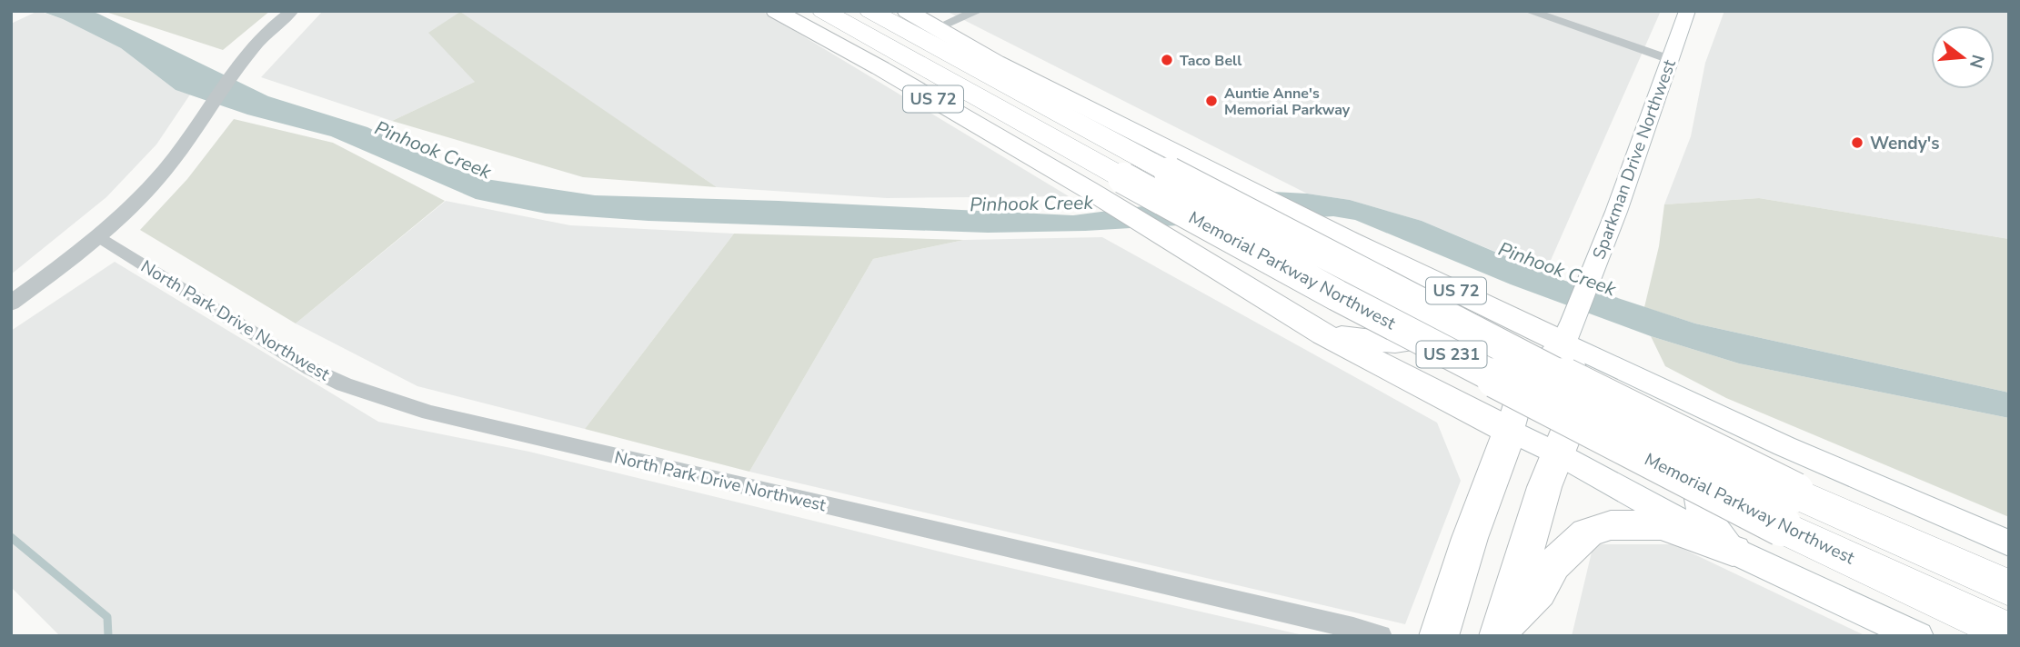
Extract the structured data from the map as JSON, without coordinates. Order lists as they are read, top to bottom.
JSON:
{
  "streets": {
    "highway": ["US 72", "Memorial Parkway Northwest", "US 231"],
    "main road": ["Sparkman Drive Northwest"],
    "street": ["North Park Drive Northwest"]
  },
  "crossings": [
    ["US 72", "Sparkman Drive Northwest"]
  ],
  "water": ["Pinhook Creek"],
  "places": ["Taco Bell", "Auntie Anne's Memorial Parkway", "Wendy's"],
  "north": "right"
}
